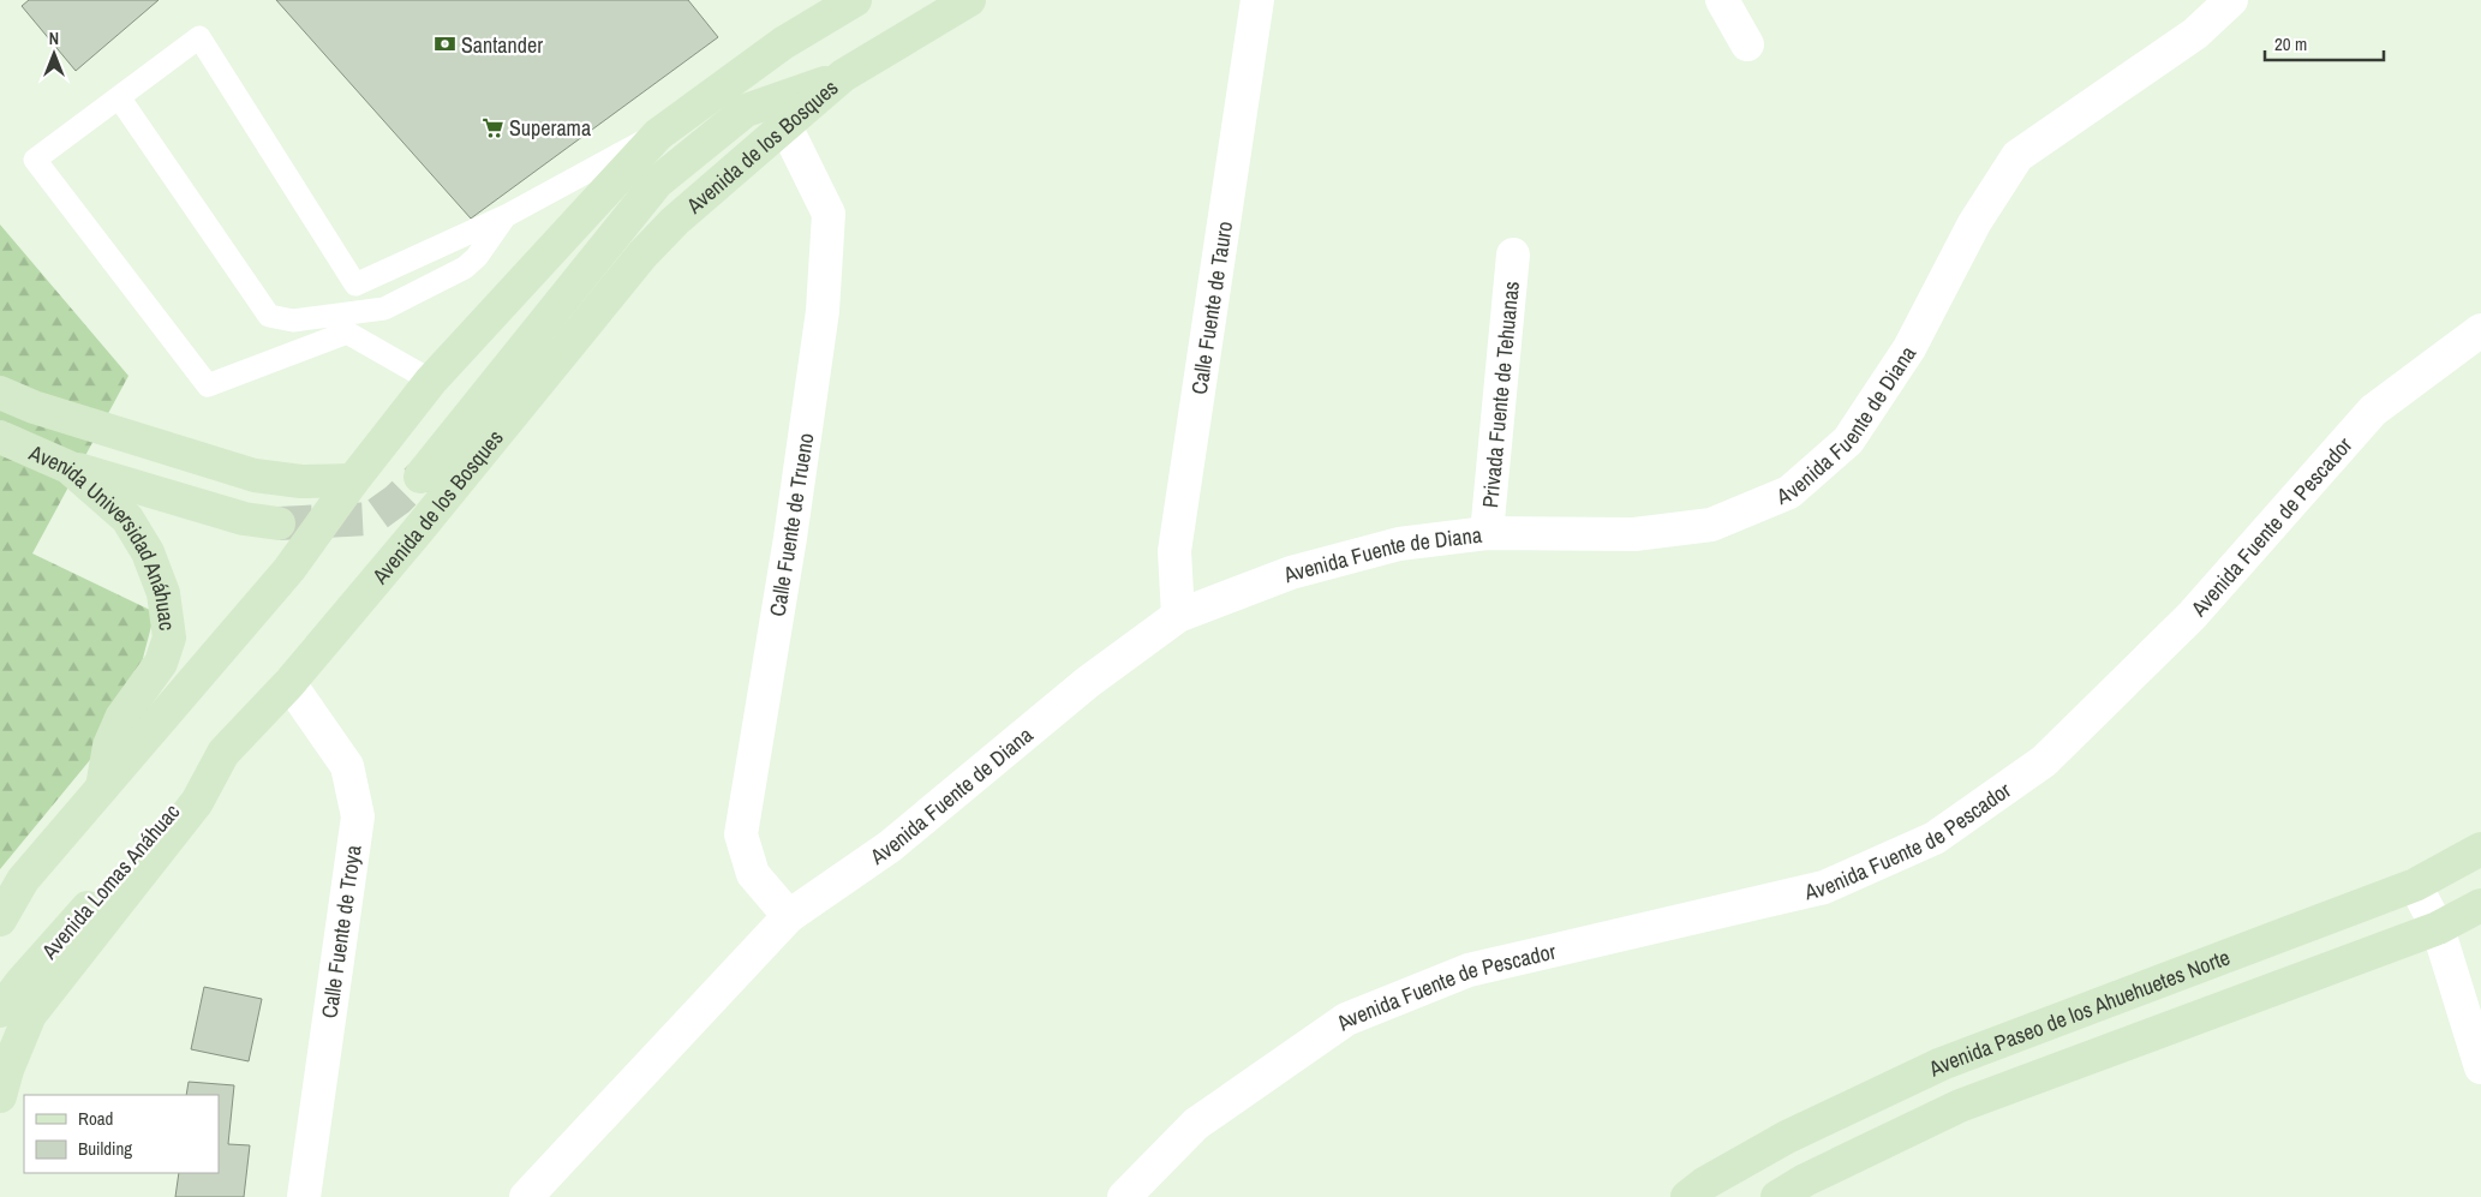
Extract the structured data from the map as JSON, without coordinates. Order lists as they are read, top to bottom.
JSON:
{
  "streets": {
    "main road": [
      "Avenida de los Bosques",
      "Avenida Universidad Anáhuac",
      "Avenida Lomas Anáhuac",
      "Avenida Paseo de los Ahuehuetes Norte"
    ],
    "street": [
      "Calle Fuente de Tauro",
      "Privada Fuente de Tehuanas",
      "Avenida Fuente de Diana",
      "Calle Fuente de Trueno",
      "Avenida Fuente de Pescador",
      "Calle Fuente de Troya"
    ]
  },
  "crossings": [
    ["Avenida de los Bosques", "Calle Fuente de Trueno"],
    ["Avenida de los Bosques", "Avenida Lomas Anáhuac"],
    ["Avenida de los Bosques", "Calle Fuente de Troya"],
    ["Calle Fuente de Tauro", "Avenida Fuente de Diana"],
    ["Privada Fuente de Tehuanas", "Avenida Fuente de Diana"],
    ["Avenida Fuente de Diana", "Calle Fuente de Trueno"]
  ],
  "places": {
    "bank": ["Santander"],
    "supermarket": ["Superama"]
  },
  "legend": ["Road", "Building"],
  "scale_bar": "20 m",
  "north": "top"
}
